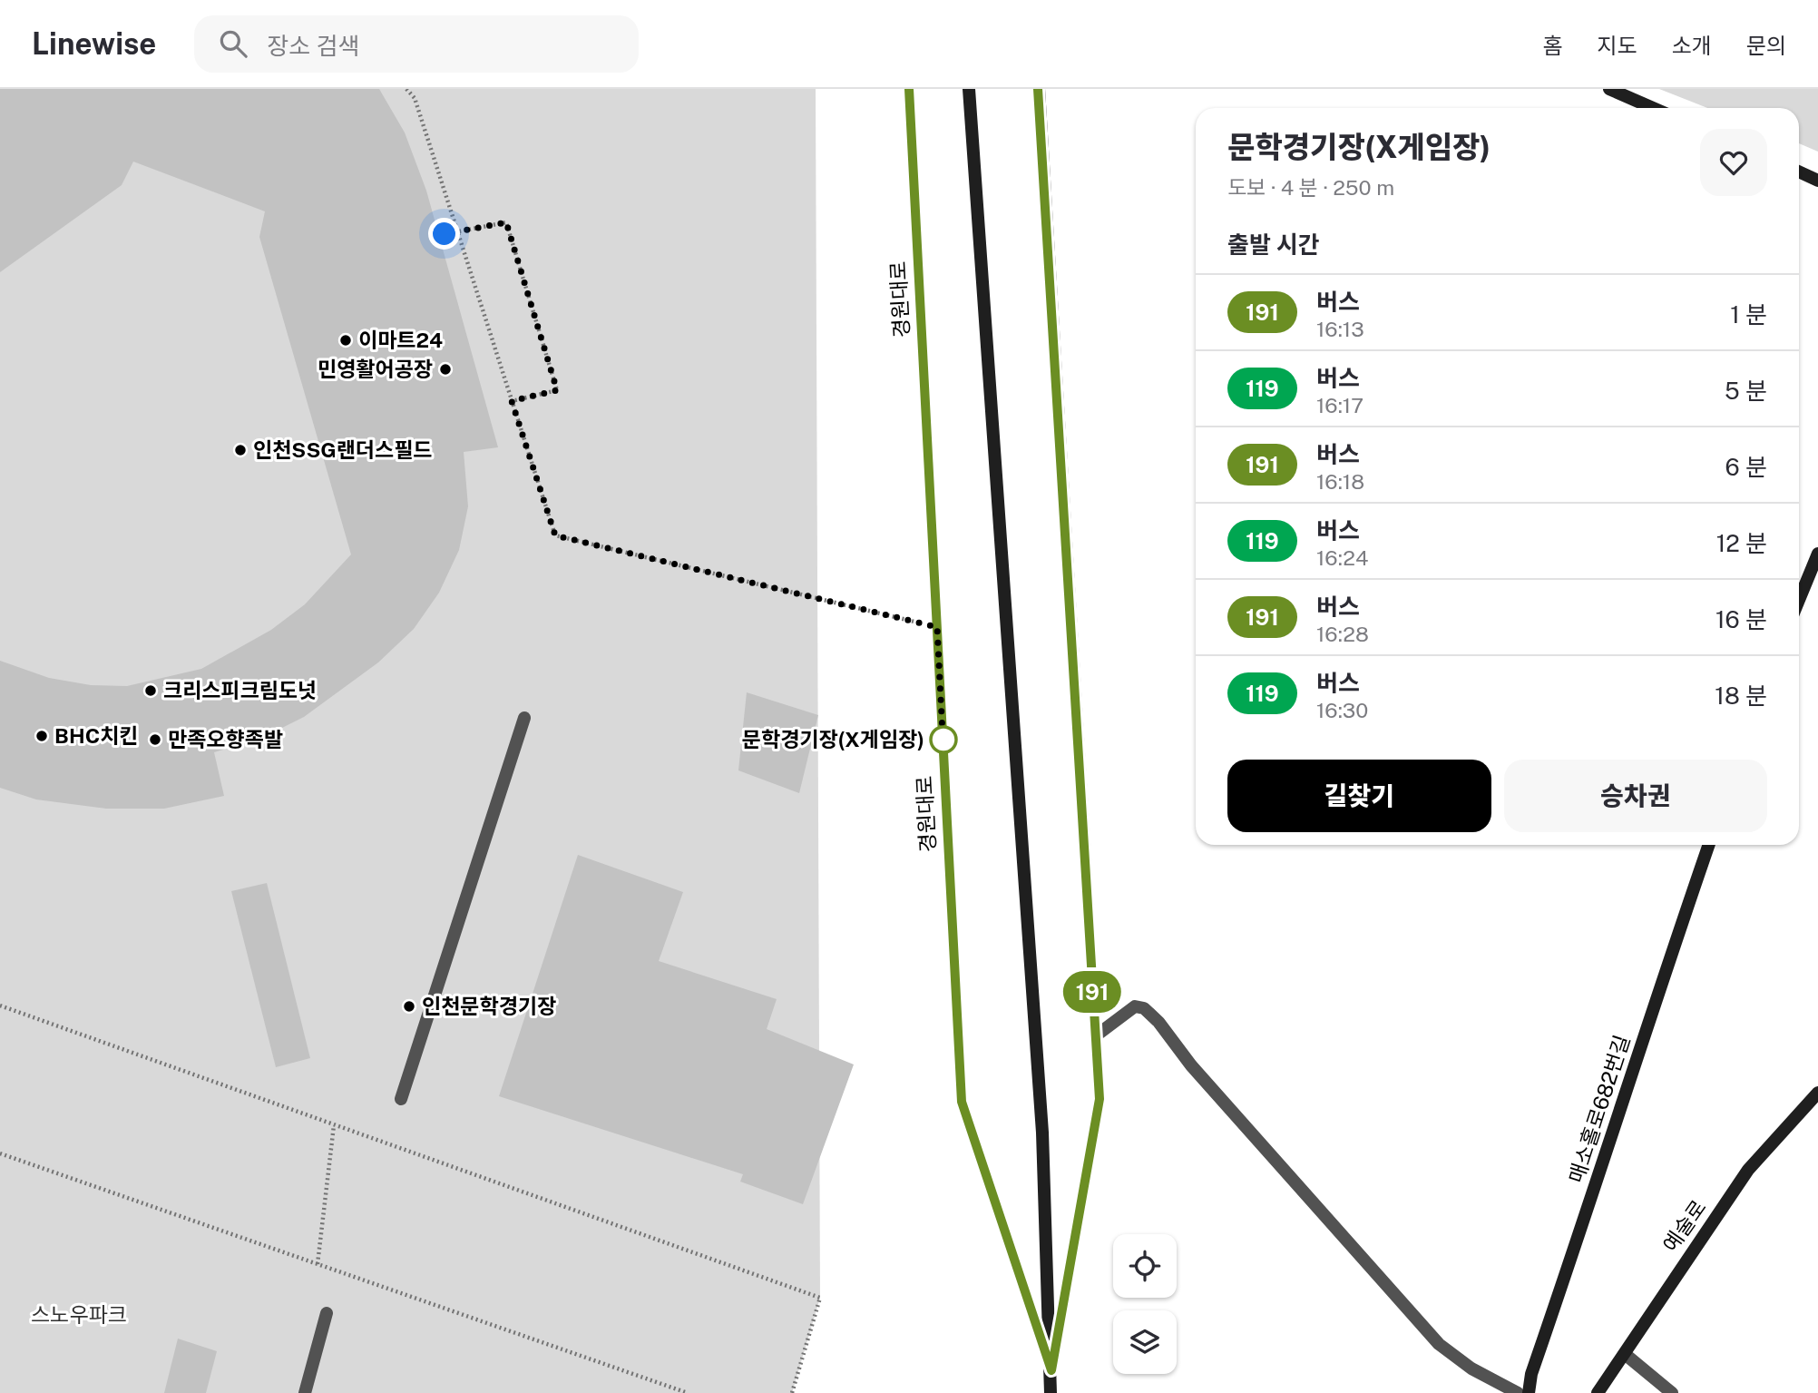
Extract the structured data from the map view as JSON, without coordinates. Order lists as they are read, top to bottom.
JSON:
{
  "streets": {
    "main road": ["경원대로", "매소홀로682번길", "예술로"]
  },
  "parks": ["스노우파크"],
  "places": [
    "이마트24",
    "민영활어공장",
    "인천SSG랜더스필드",
    "크리스피크림도넛",
    "BHC치킨",
    "만족오향족발",
    "문학경기장(X게임장)",
    "인천문학경기장"
  ],
  "lines": ["bus line 191"],
  "page": {
    "header": "Linewise",
    "search": "장소 검색",
    "nav": [
      "홈",
      "지도",
      "소개",
      "문의"
    ],
    "on_map": "191",
    "heading": [
      ["문학경기장(X게임장)", "도보 · 4 분 · 250 m"],
      "출발 시간"
    ],
    "list": [
      {
        "mark": "191",
        "name": "버스",
        "note": "16:13",
        "value": "1 분"
      },
      {
        "mark": "119",
        "name": "버스",
        "note": "16:17",
        "value": "5 분"
      },
      {
        "mark": "191",
        "name": "버스",
        "note": "16:18",
        "value": "6 분"
      },
      {
        "mark": "119",
        "name": "버스",
        "note": "16:24",
        "value": "12 분"
      },
      {
        "mark": "191",
        "name": "버스",
        "note": "16:28",
        "value": "16 분"
      },
      {
        "mark": "119",
        "name": "버스",
        "note": "16:30",
        "value": "18 분"
      }
    ],
    "buttons": ["길찾기", "승차권"]
  }
}
